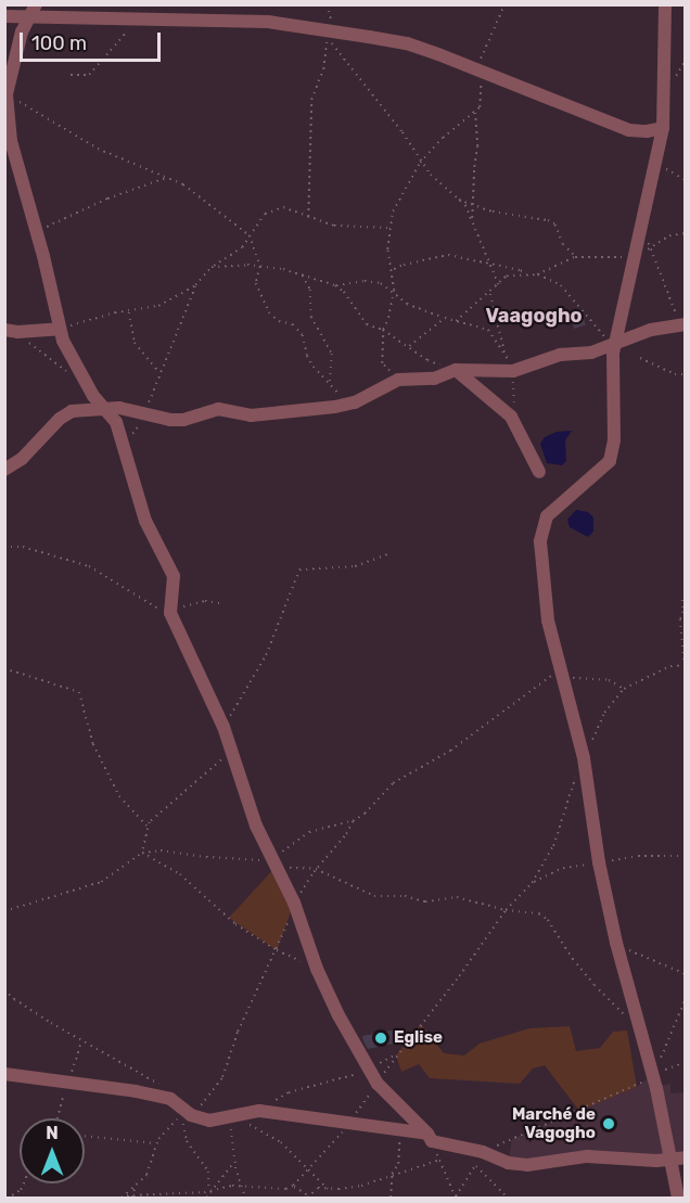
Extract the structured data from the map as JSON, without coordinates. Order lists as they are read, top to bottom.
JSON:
{
  "districts": ["Vaagogho"],
  "places": ["Eglise", "Marché de Vagogho"],
  "scale_bar": "100 m",
  "north": "top"
}
